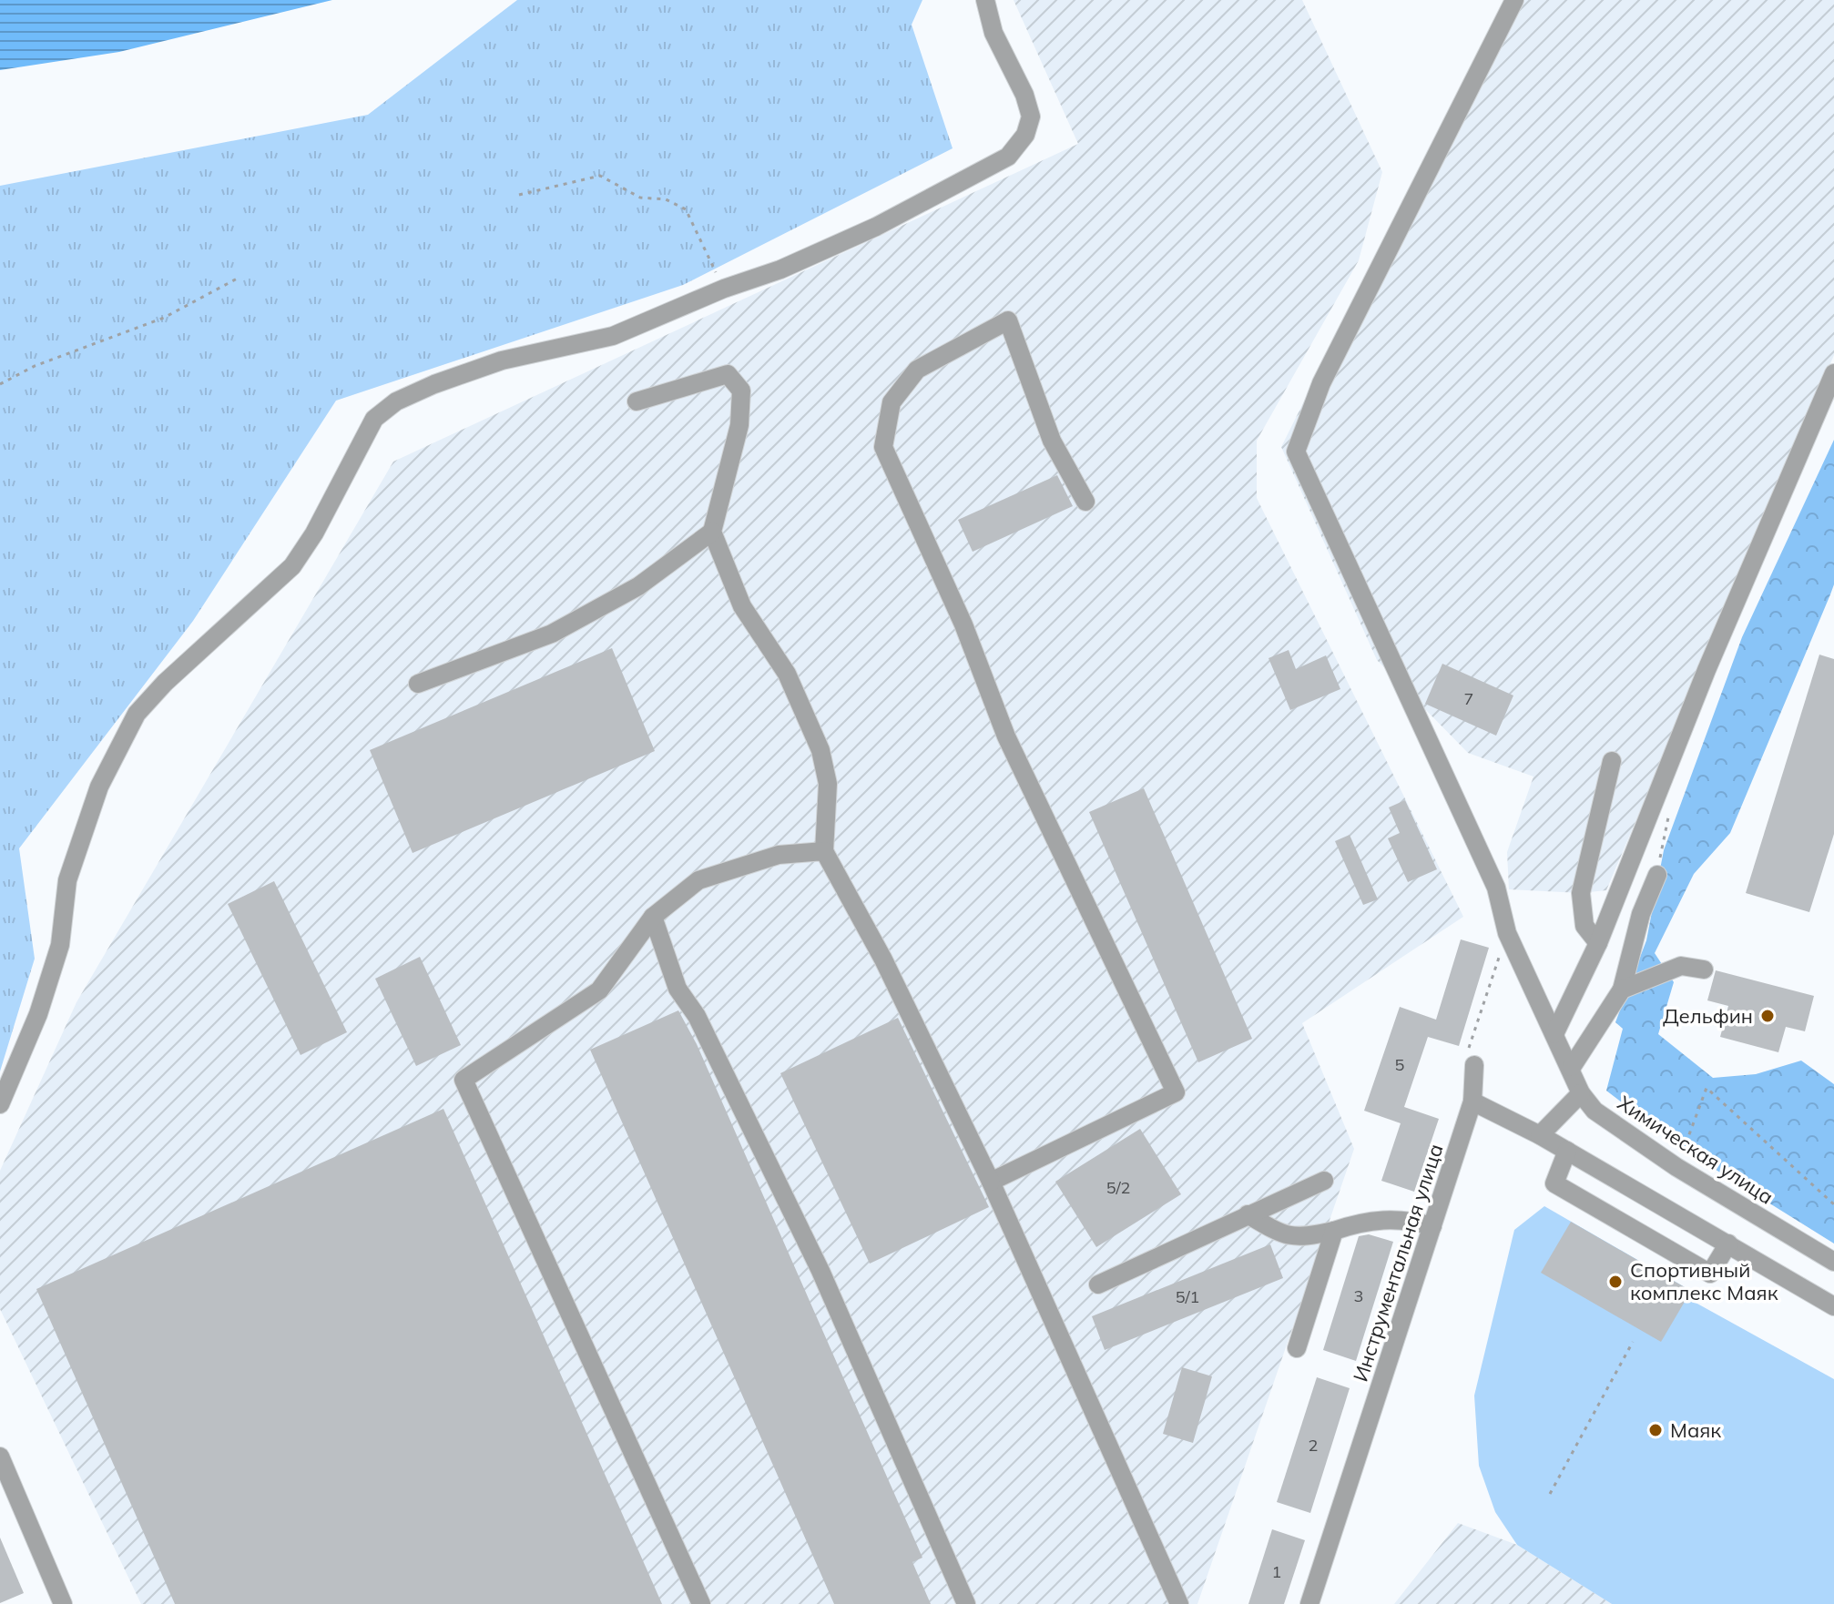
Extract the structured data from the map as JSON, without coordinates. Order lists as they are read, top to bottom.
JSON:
{
  "streets": {
    "street": ["Химическая улица", "Инструментальная улица"]
  },
  "places": ["Дельфин", "Спортивный комплекс Маяк", "Маяк"],
  "house_numbers": [
    "7",
    "5",
    "5/2",
    "3",
    "5/1",
    "2",
    "1"
  ]
}
